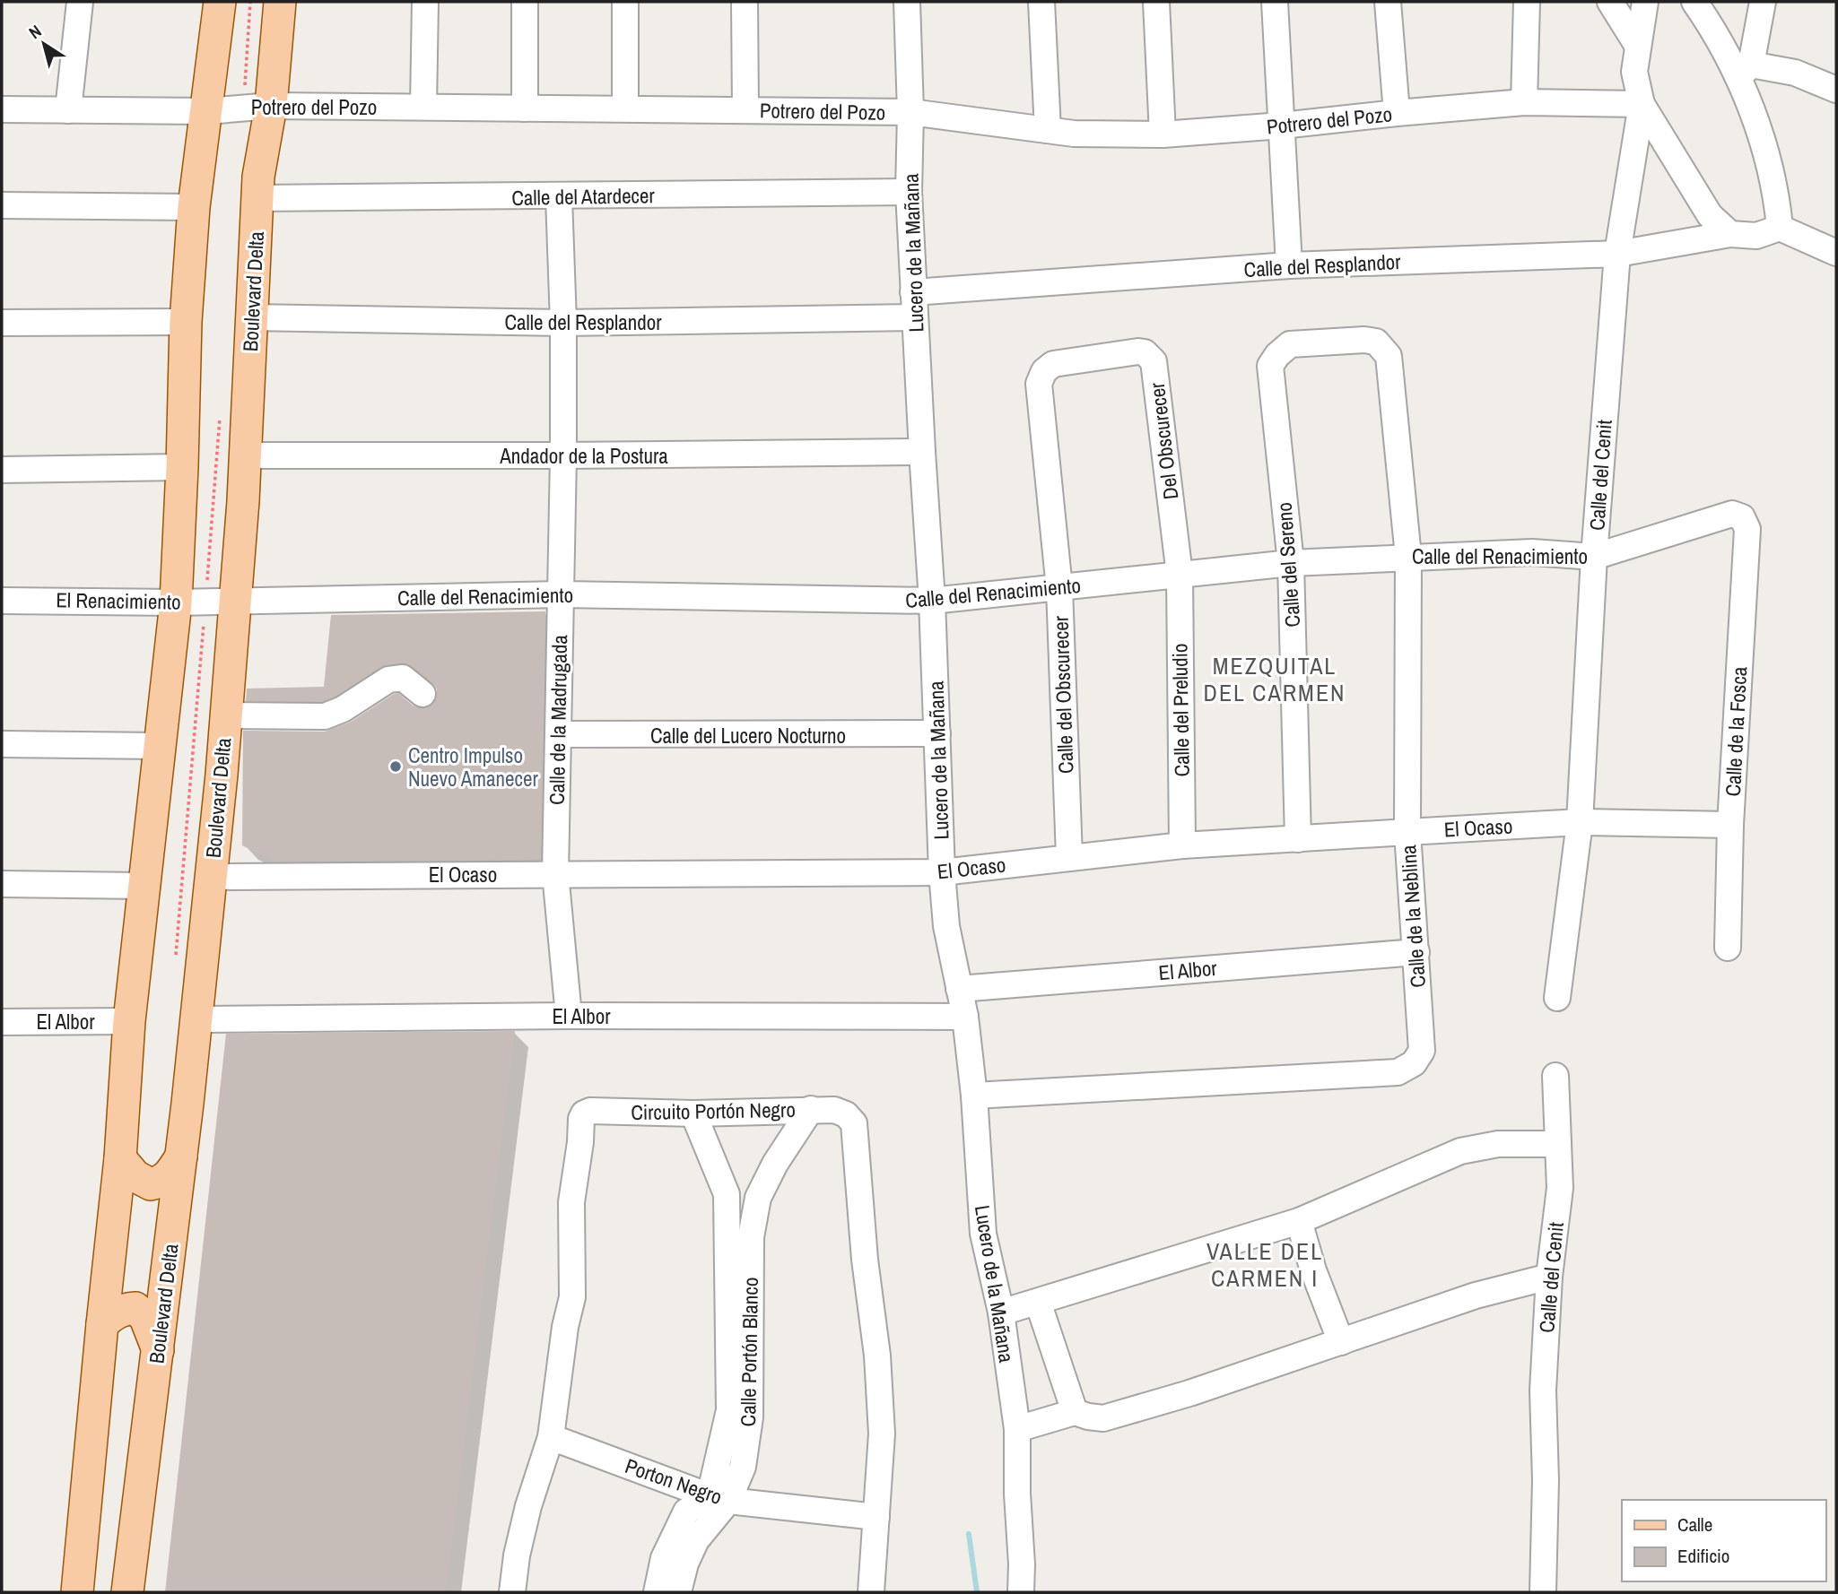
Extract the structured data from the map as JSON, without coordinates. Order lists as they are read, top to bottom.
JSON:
{
  "streets": {
    "main road": ["Boulevard Delta"],
    "street": [
      "Potrero del Pozo",
      "Calle del Atardecer",
      "Lucero de la Mañana",
      "Calle del Resplandor",
      "Del Obscurecer",
      "Andador de la Postura",
      "Calle del Cenit",
      "Calle del Renacimiento",
      "Calle del Sereno",
      "El Renacimiento",
      "Calle del Obscurecer",
      "Calle del Preludio",
      "Calle de la Madrugada",
      "Calle de la Fosca",
      "Calle del Lucero Nocturno",
      "El Ocaso",
      "Calle de la Neblina",
      "El Albor",
      "Circuito Portón Negro",
      "Calle Portón Blanco",
      "Porton Negro"
    ]
  },
  "crossings": [
    ["Potrero del Pozo", "Lucero de la Mañana"],
    ["Potrero del Pozo", "Boulevard Delta"],
    ["Potrero del Pozo", "Calle del Cenit"],
    ["Calle del Atardecer", "Lucero de la Mañana"],
    ["Calle del Atardecer", "Boulevard Delta"],
    ["Calle del Atardecer", "Calle de la Madrugada"],
    ["Lucero de la Mañana", "Calle del Resplandor"],
    ["Lucero de la Mañana", "Andador de la Postura"],
    ["Lucero de la Mañana", "Calle del Renacimiento"],
    ["Lucero de la Mañana", "Calle del Lucero Nocturno"],
    ["Lucero de la Mañana", "El Ocaso"],
    ["Lucero de la Mañana", "Calle de la Neblina"],
    ["Lucero de la Mañana", "El Albor"],
    ["Calle del Resplandor", "Boulevard Delta"],
    ["Calle del Resplandor", "Calle del Cenit"],
    ["Calle del Resplandor", "Calle de la Madrugada"],
    ["Boulevard Delta", "Andador de la Postura"],
    ["Boulevard Delta", "Calle del Renacimiento"],
    ["Boulevard Delta", "El Renacimiento"],
    ["Boulevard Delta", "El Ocaso"],
    ["Boulevard Delta", "El Albor"],
    ["Del Obscurecer", "Calle del Renacimiento"],
    ["Del Obscurecer", "Calle del Obscurecer"],
    ["Del Obscurecer", "Calle del Preludio"],
    ["Andador de la Postura", "Calle de la Madrugada"],
    ["Calle del Cenit", "Calle del Renacimiento"],
    ["Calle del Cenit", "El Ocaso"],
    ["Calle del Renacimiento", "Calle del Sereno"],
    ["Calle del Renacimiento", "El Renacimiento"],
    ["Calle del Renacimiento", "Calle del Obscurecer"],
    ["Calle del Renacimiento", "Calle del Preludio"],
    ["Calle del Renacimiento", "Calle de la Madrugada"],
    ["Calle del Renacimiento", "Calle de la Fosca"],
    ["Calle del Renacimiento", "Calle de la Neblina"],
    ["Calle del Sereno", "El Ocaso"],
    ["Calle del Sereno", "Calle de la Neblina"],
    ["Calle del Obscurecer", "El Ocaso"],
    ["Calle del Preludio", "El Ocaso"],
    ["Calle de la Madrugada", "Calle del Lucero Nocturno"],
    ["Calle de la Madrugada", "El Ocaso"],
    ["Calle de la Madrugada", "El Albor"],
    ["Calle de la Fosca", "El Ocaso"],
    ["El Ocaso", "Calle de la Neblina"],
    ["Calle de la Neblina", "El Albor"],
    ["Circuito Portón Negro", "Calle Portón Blanco"],
    ["Circuito Portón Negro", "Porton Negro"],
    ["Calle Portón Blanco", "Porton Negro"]
  ],
  "districts": ["MEZQUITAL DEL CARMEN", "VALLE DEL CARMEN I"],
  "places": ["Centro Impulso Nuevo Amanecer"],
  "legend": ["Calle", "Edificio"],
  "north": "top left"
}
